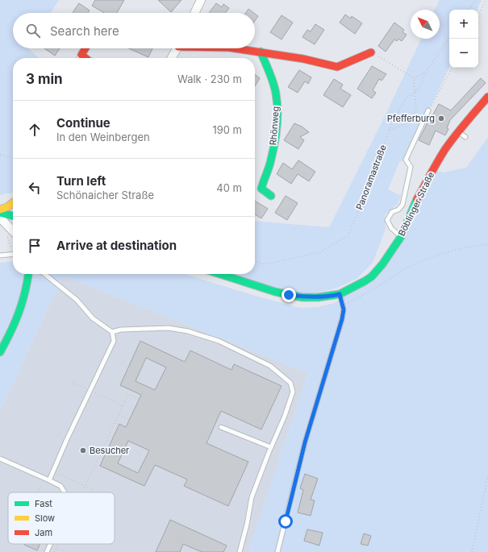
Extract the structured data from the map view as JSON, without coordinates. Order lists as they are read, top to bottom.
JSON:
{
  "streets": {
    "street": ["Rhönweg", "Böblinger Straße"],
    "path": ["Panoramastraße"]
  },
  "places": ["Pfefferburg", "Besucher"],
  "legend": ["Fast", "Slow", "Jam"],
  "north": "top left",
  "page": {
    "map_buttons": ["+", "−"],
    "search": "Search here",
    "heading": ["3 min", "Walk · 230 m"],
    "list": [
      ["Continue", "In den Weinbergen", "190 m"],
      ["Turn left", "Schönaicher Straße", "40 m"],
      "Arrive at destination"
    ]
  }
}
